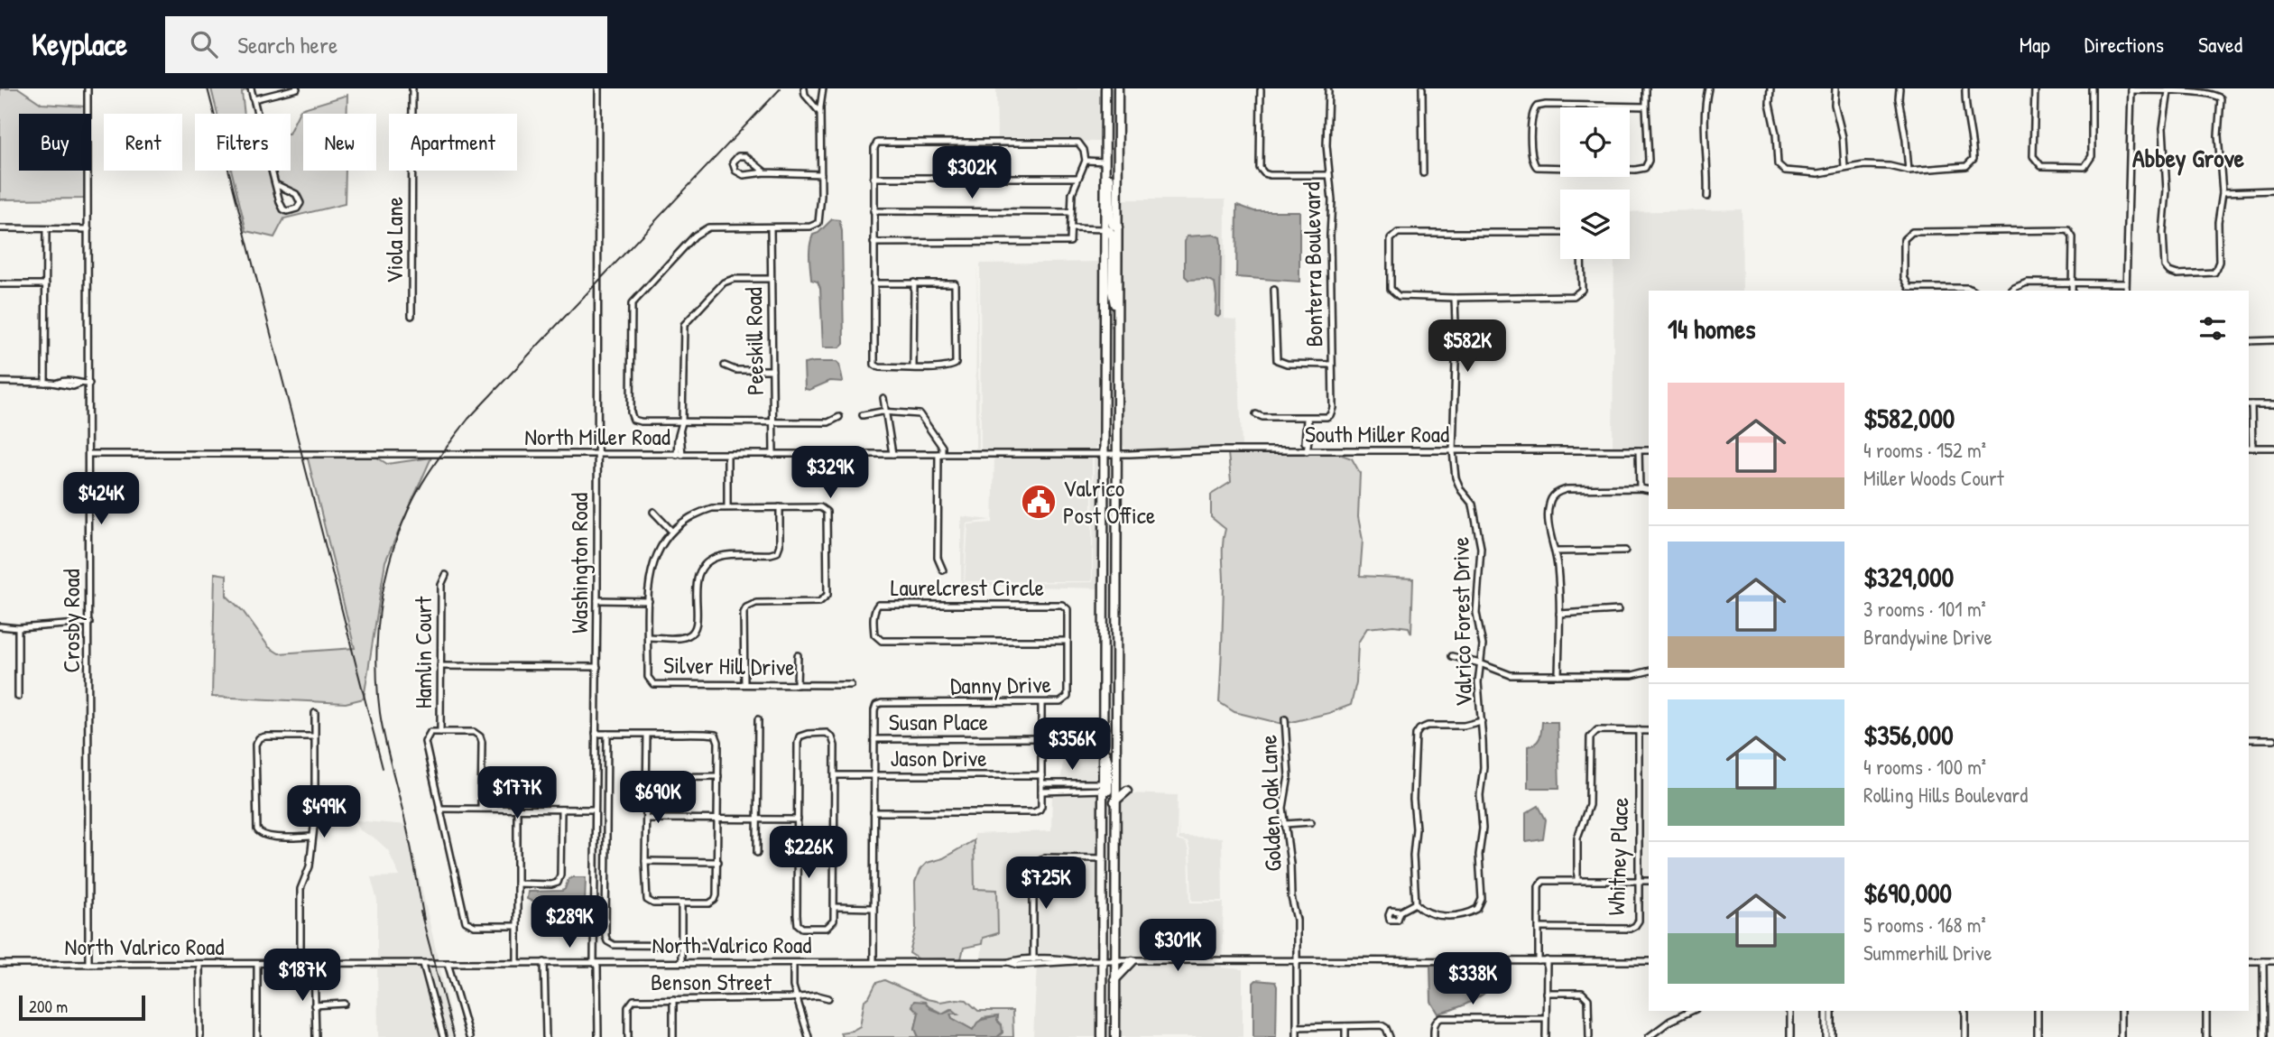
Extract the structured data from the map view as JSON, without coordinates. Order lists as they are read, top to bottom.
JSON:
{
  "streets": {
    "street": [
      "Viola Lane",
      "Bonterra Boulevard",
      "Peeskill Road",
      "South Miller Road",
      "North Miller Road",
      "Washington Road",
      "Laurelcrest Circle",
      "Crosby Road",
      "Valrico Forest Drive",
      "Hamlin Court",
      "Silver Hill Drive",
      "Danny Drive",
      "Susan Place",
      "Jason Drive",
      "Golden Oak Lane",
      "Whitney Place",
      "North Valrico Road",
      "Benson Street"
    ]
  },
  "crossings": [
    ["Peeskill Road", "North Miller Road"],
    ["South Miller Road", "North Miller Road"],
    ["South Miller Road", "Valrico Forest Drive"],
    ["North Miller Road", "Washington Road"],
    ["North Miller Road", "Crosby Road"],
    ["Washington Road", "North Valrico Road"],
    ["Laurelcrest Circle", "Danny Drive"],
    ["Crosby Road", "North Valrico Road"],
    ["Danny Drive", "Susan Place"],
    ["Golden Oak Lane", "North Valrico Road"]
  ],
  "districts": ["Abbey Grove"],
  "places": {
    "public building": ["Valrico Post Office"]
  },
  "scale_bar": "200 m",
  "page": {
    "header": "Keyplace",
    "search": "Search here",
    "nav": ["Map", "Directions", "Saved"],
    "chip": [
      "Buy",
      "Rent",
      "Filters",
      "New",
      "Apartment"
    ],
    "price": [
      "$302K",
      "$582K",
      "$329K",
      "$424K",
      "$356K",
      "$177K",
      "$690K",
      "$499K",
      "$226K",
      "$725K",
      "$289K",
      "$301K",
      "$187K",
      "$338K"
    ],
    "heading": "14 homes",
    "list": [
      {
        "name": "$582,000",
        "note": "4 rooms · 152 m² · Miller Woods Court"
      },
      {
        "name": "$329,000",
        "note": "3 rooms · 101 m² · Brandywine Drive"
      },
      {
        "name": "$356,000",
        "note": "4 rooms · 100 m² · Rolling Hills Boulevard"
      },
      {
        "name": "$690,000",
        "note": "5 rooms · 168 m² · Summerhill Drive"
      }
    ],
    "scale": "200 m"
  }
}
